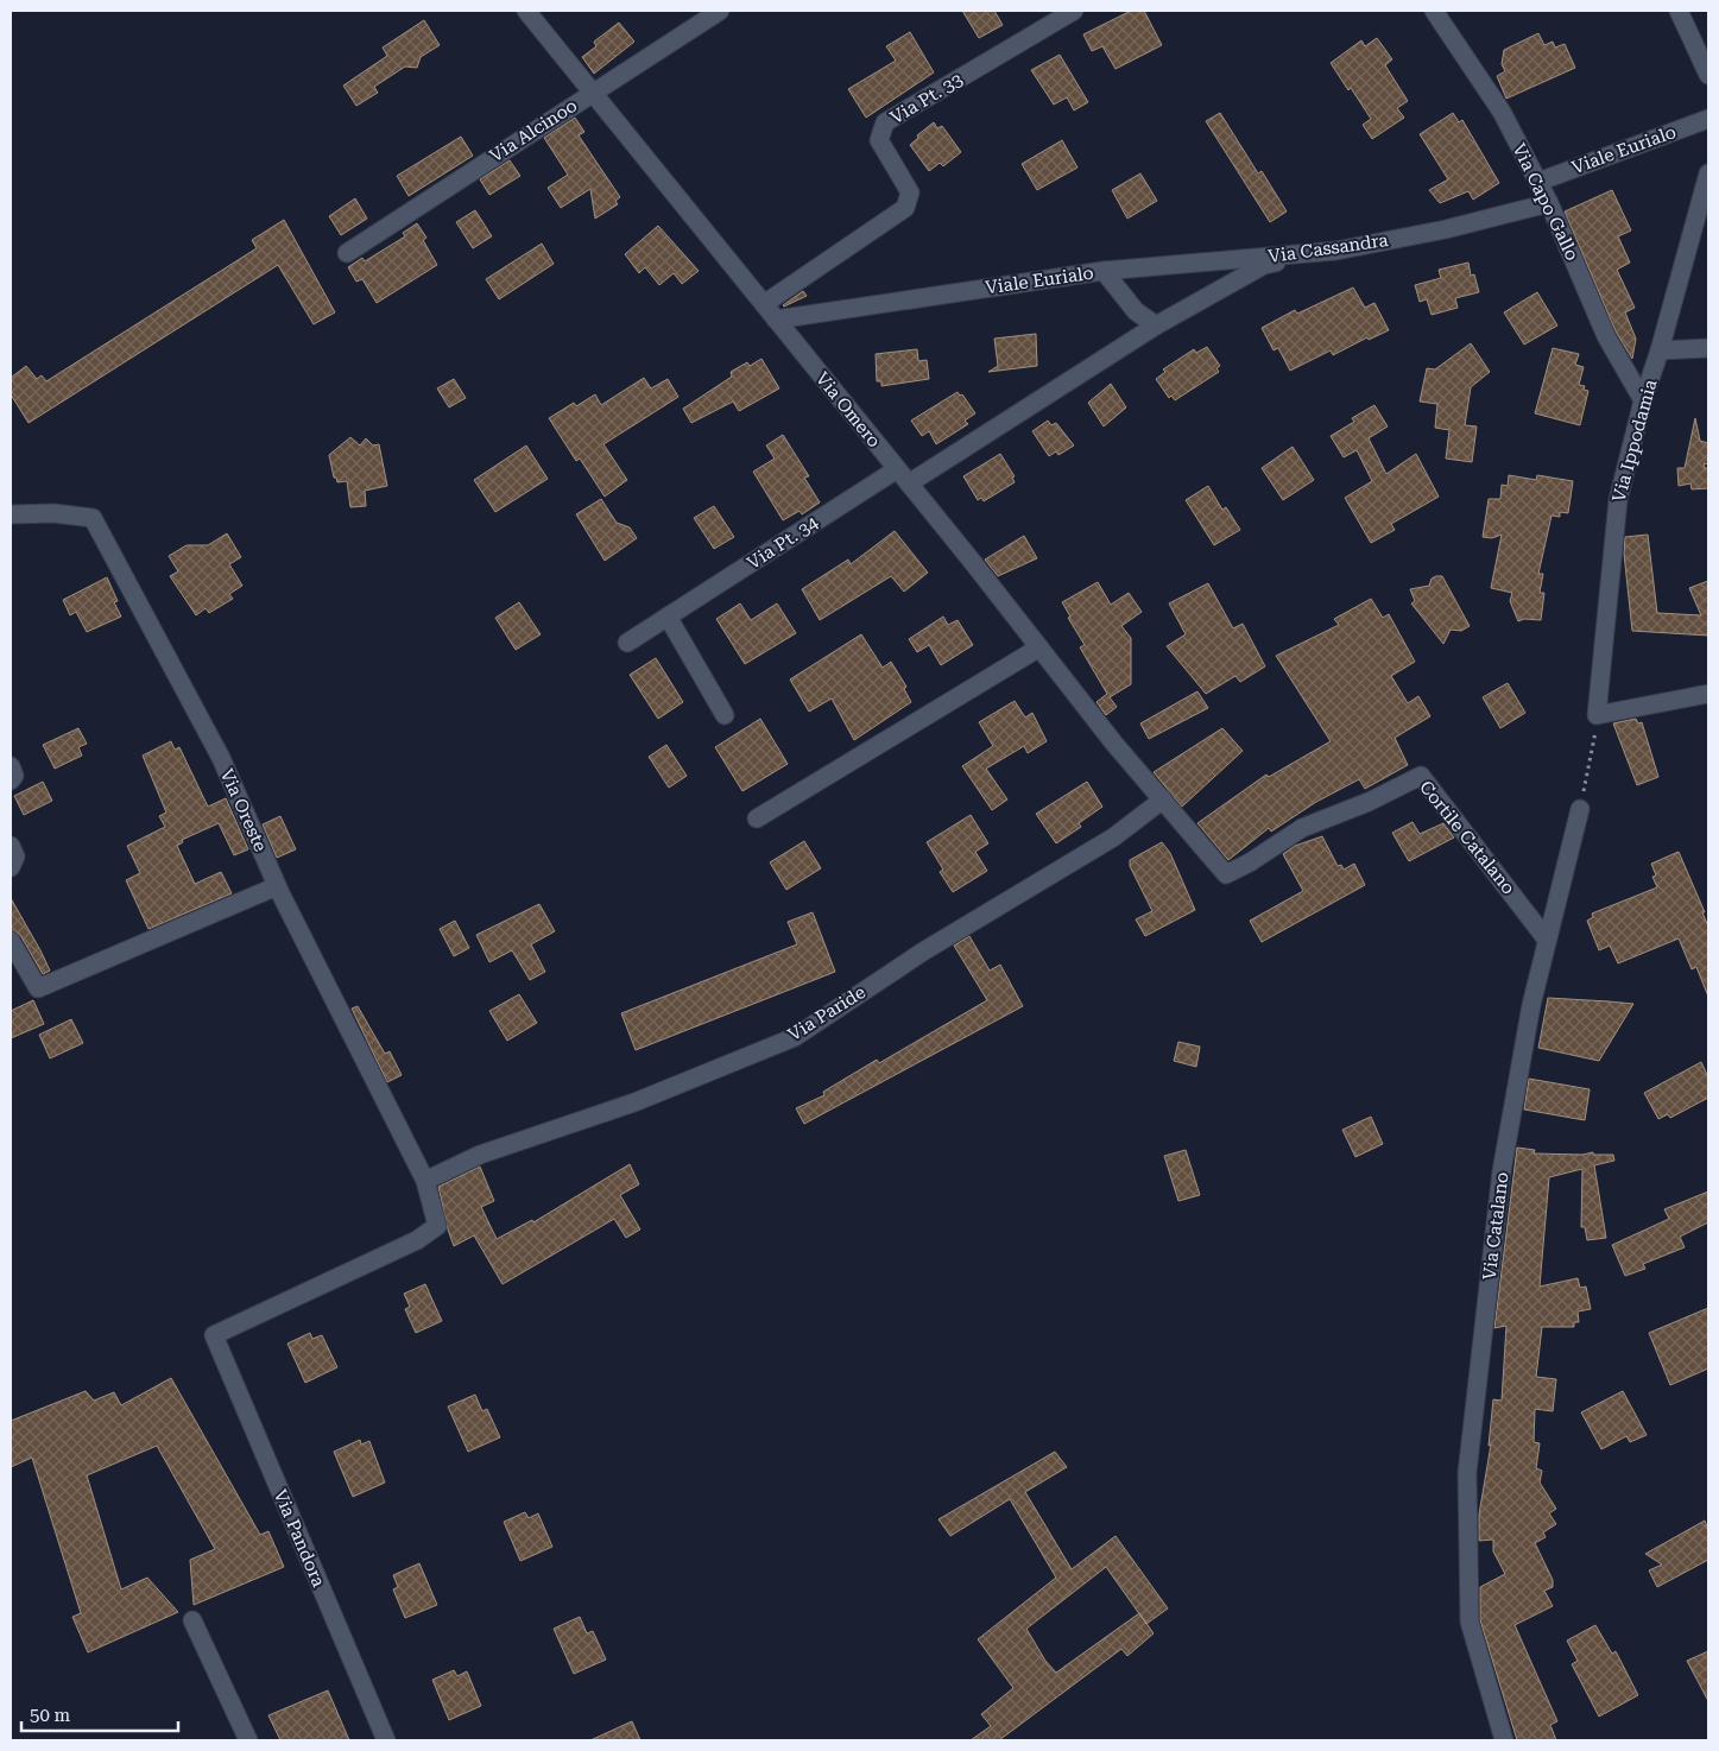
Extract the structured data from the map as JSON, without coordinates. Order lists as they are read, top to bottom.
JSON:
{
  "streets": {
    "street": [
      "Via Pt. 33",
      "Via Alcinoo",
      "Viale Eurialo",
      "Via Capo Gallo",
      "Via Cassandra",
      "Via Omero",
      "Via Ippodamia",
      "Via Pt. 34",
      "Via Oreste",
      "Cortile Catalano",
      "Via Paride",
      "Via Catalano",
      "Via Pandora"
    ]
  },
  "crossings": [
    ["Via Pt. 33", "Via Omero"],
    ["Via Alcinoo", "Via Omero"],
    ["Viale Eurialo", "Via Capo Gallo"],
    ["Viale Eurialo", "Via Cassandra"],
    ["Viale Eurialo", "Via Omero"],
    ["Via Capo Gallo", "Via Cassandra"],
    ["Via Capo Gallo", "Via Ippodamia"],
    ["Via Omero", "Via Pt. 34"],
    ["Via Omero", "Cortile Catalano"],
    ["Via Omero", "Via Paride"],
    ["Via Oreste", "Via Paride"],
    ["Via Oreste", "Via Pandora"],
    ["Cortile Catalano", "Via Paride"],
    ["Cortile Catalano", "Via Catalano"]
  ],
  "scale_bar": "50 m"
}
